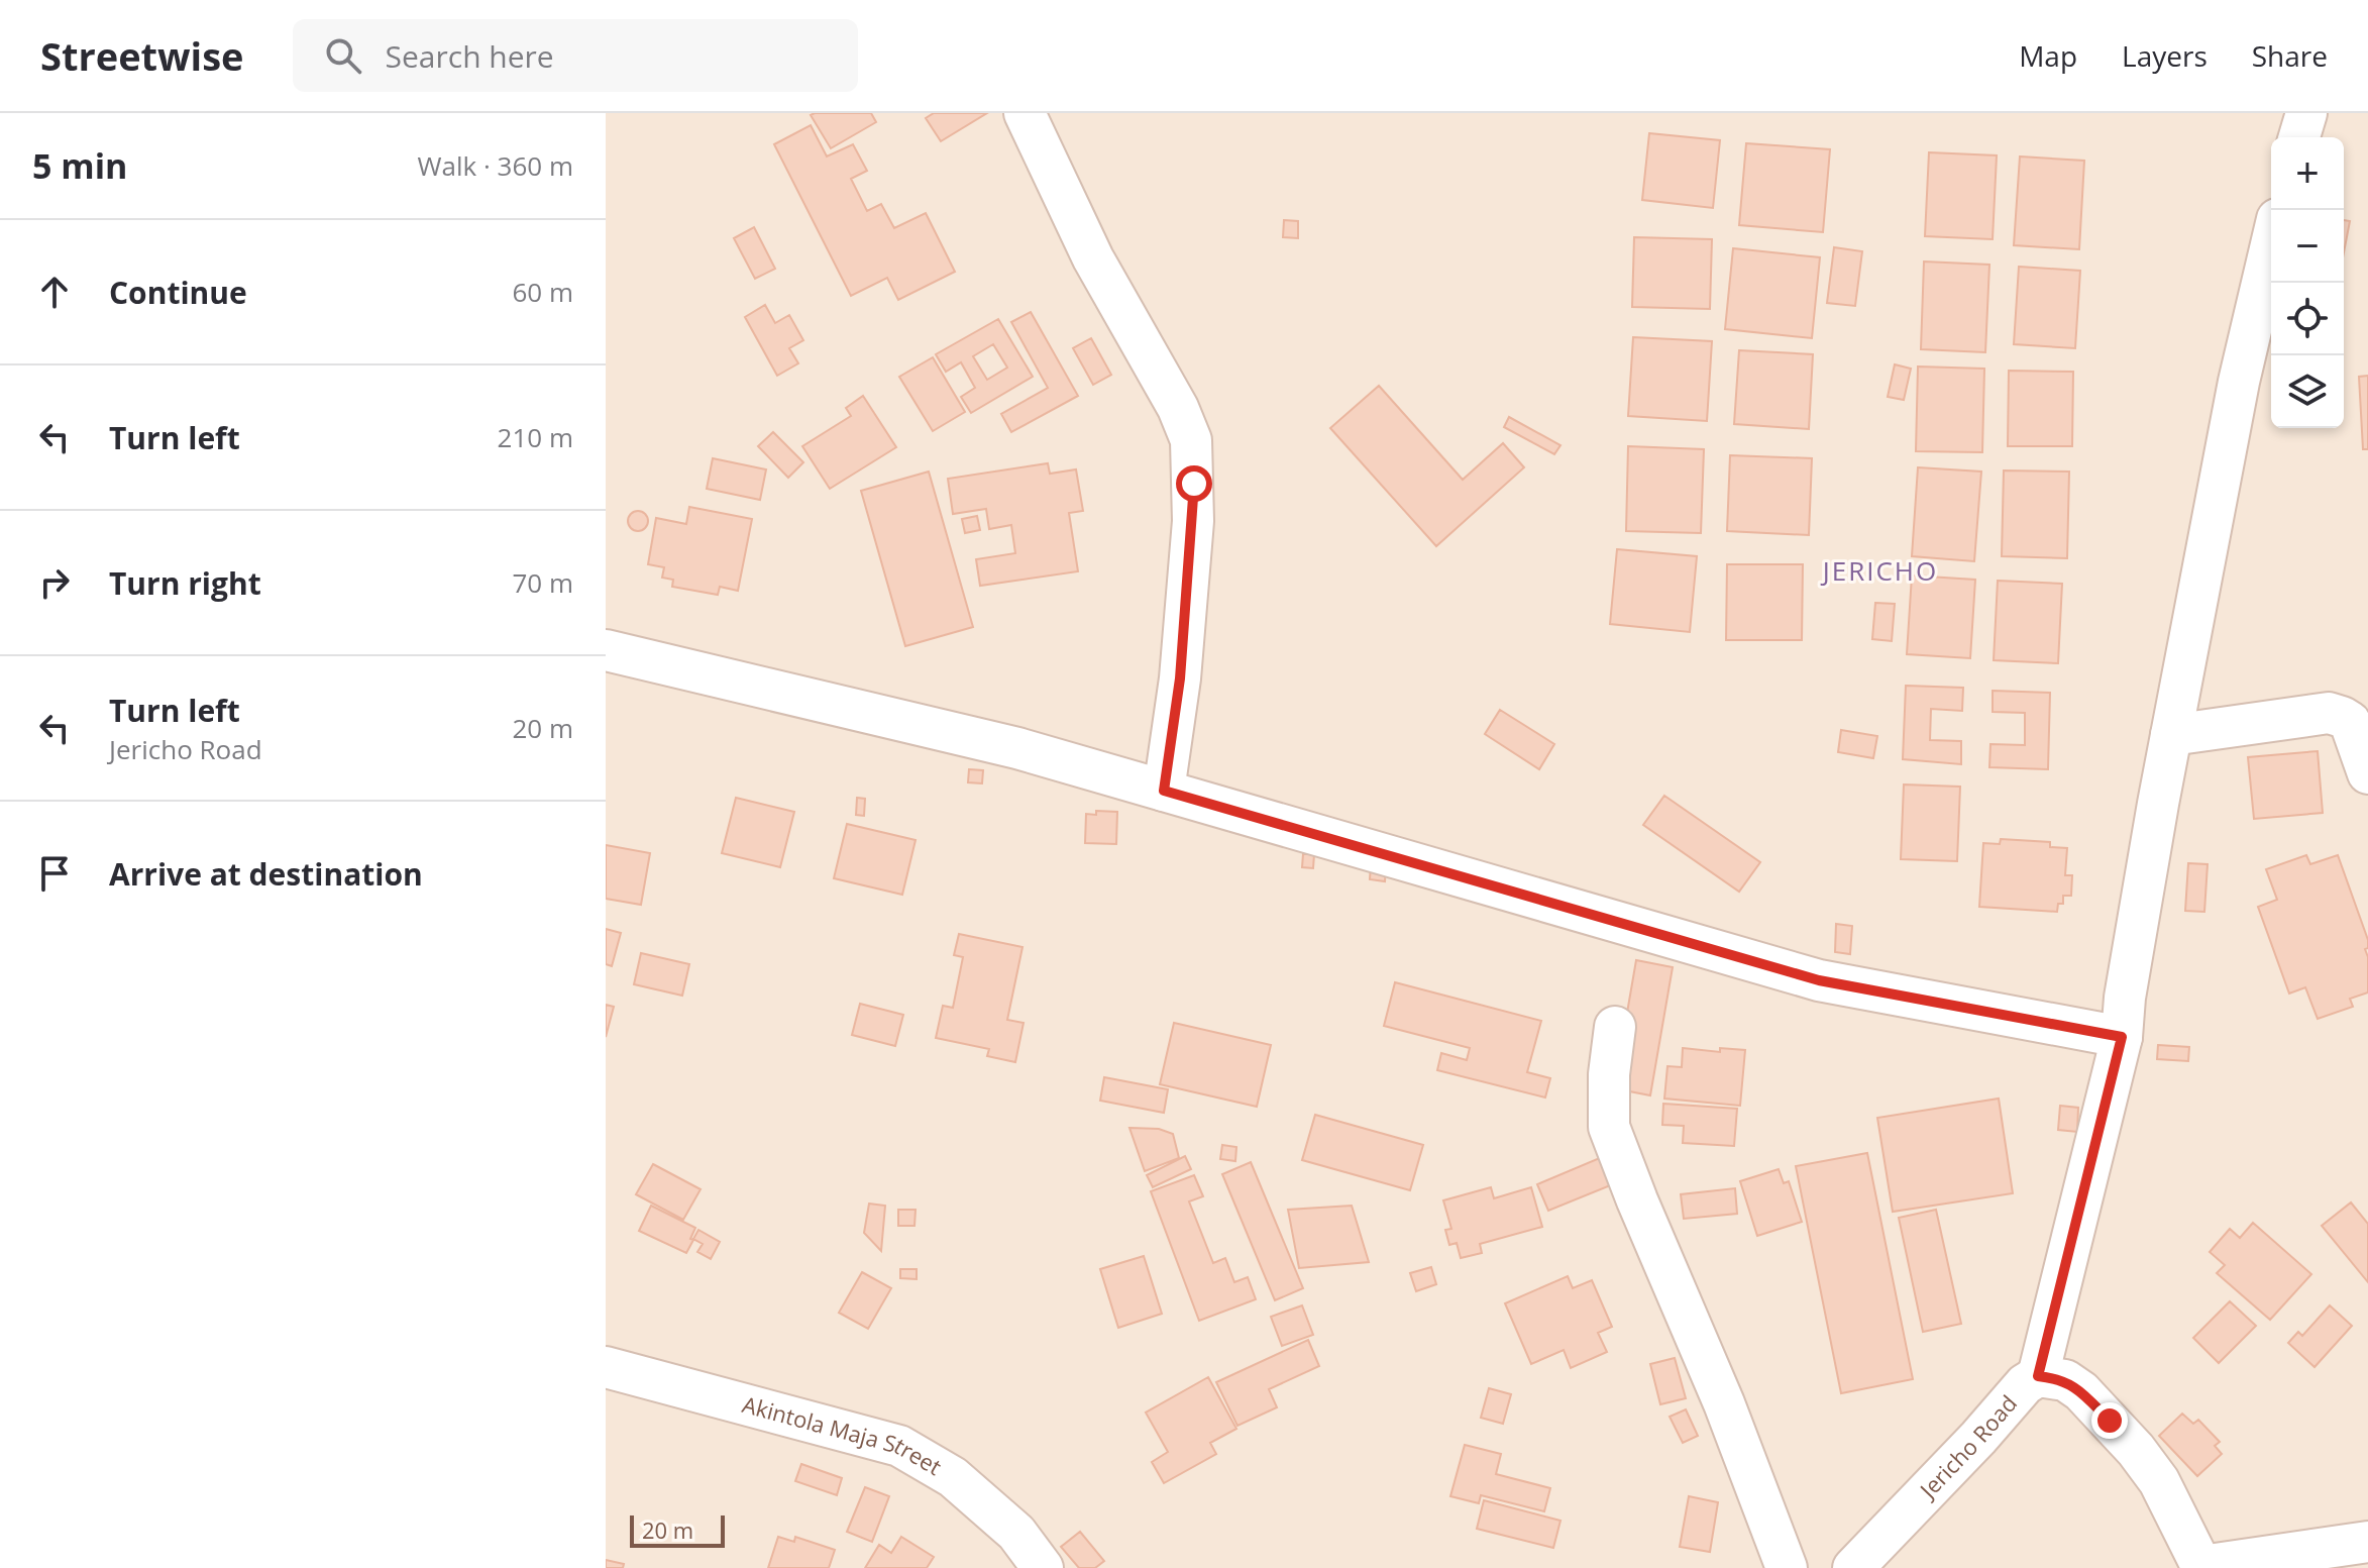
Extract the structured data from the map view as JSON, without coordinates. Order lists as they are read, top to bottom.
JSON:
{
  "streets": {
    "street": ["Akintola Maja Street", "Jericho Road"]
  },
  "districts": ["JERICHO"],
  "scale_bar": "20 m",
  "page": {
    "header": "Streetwise",
    "search": "Search here",
    "nav": ["Map", "Layers", "Share"],
    "heading": ["5 min", "Walk · 360 m"],
    "map_buttons": ["+", "−"],
    "list": [
      ["Continue", "60 m"],
      ["Turn left", "210 m"],
      ["Turn right", "70 m"],
      ["Turn left", "Jericho Road", "20 m"],
      "Arrive at destination"
    ],
    "scale": "20 m"
  }
}
